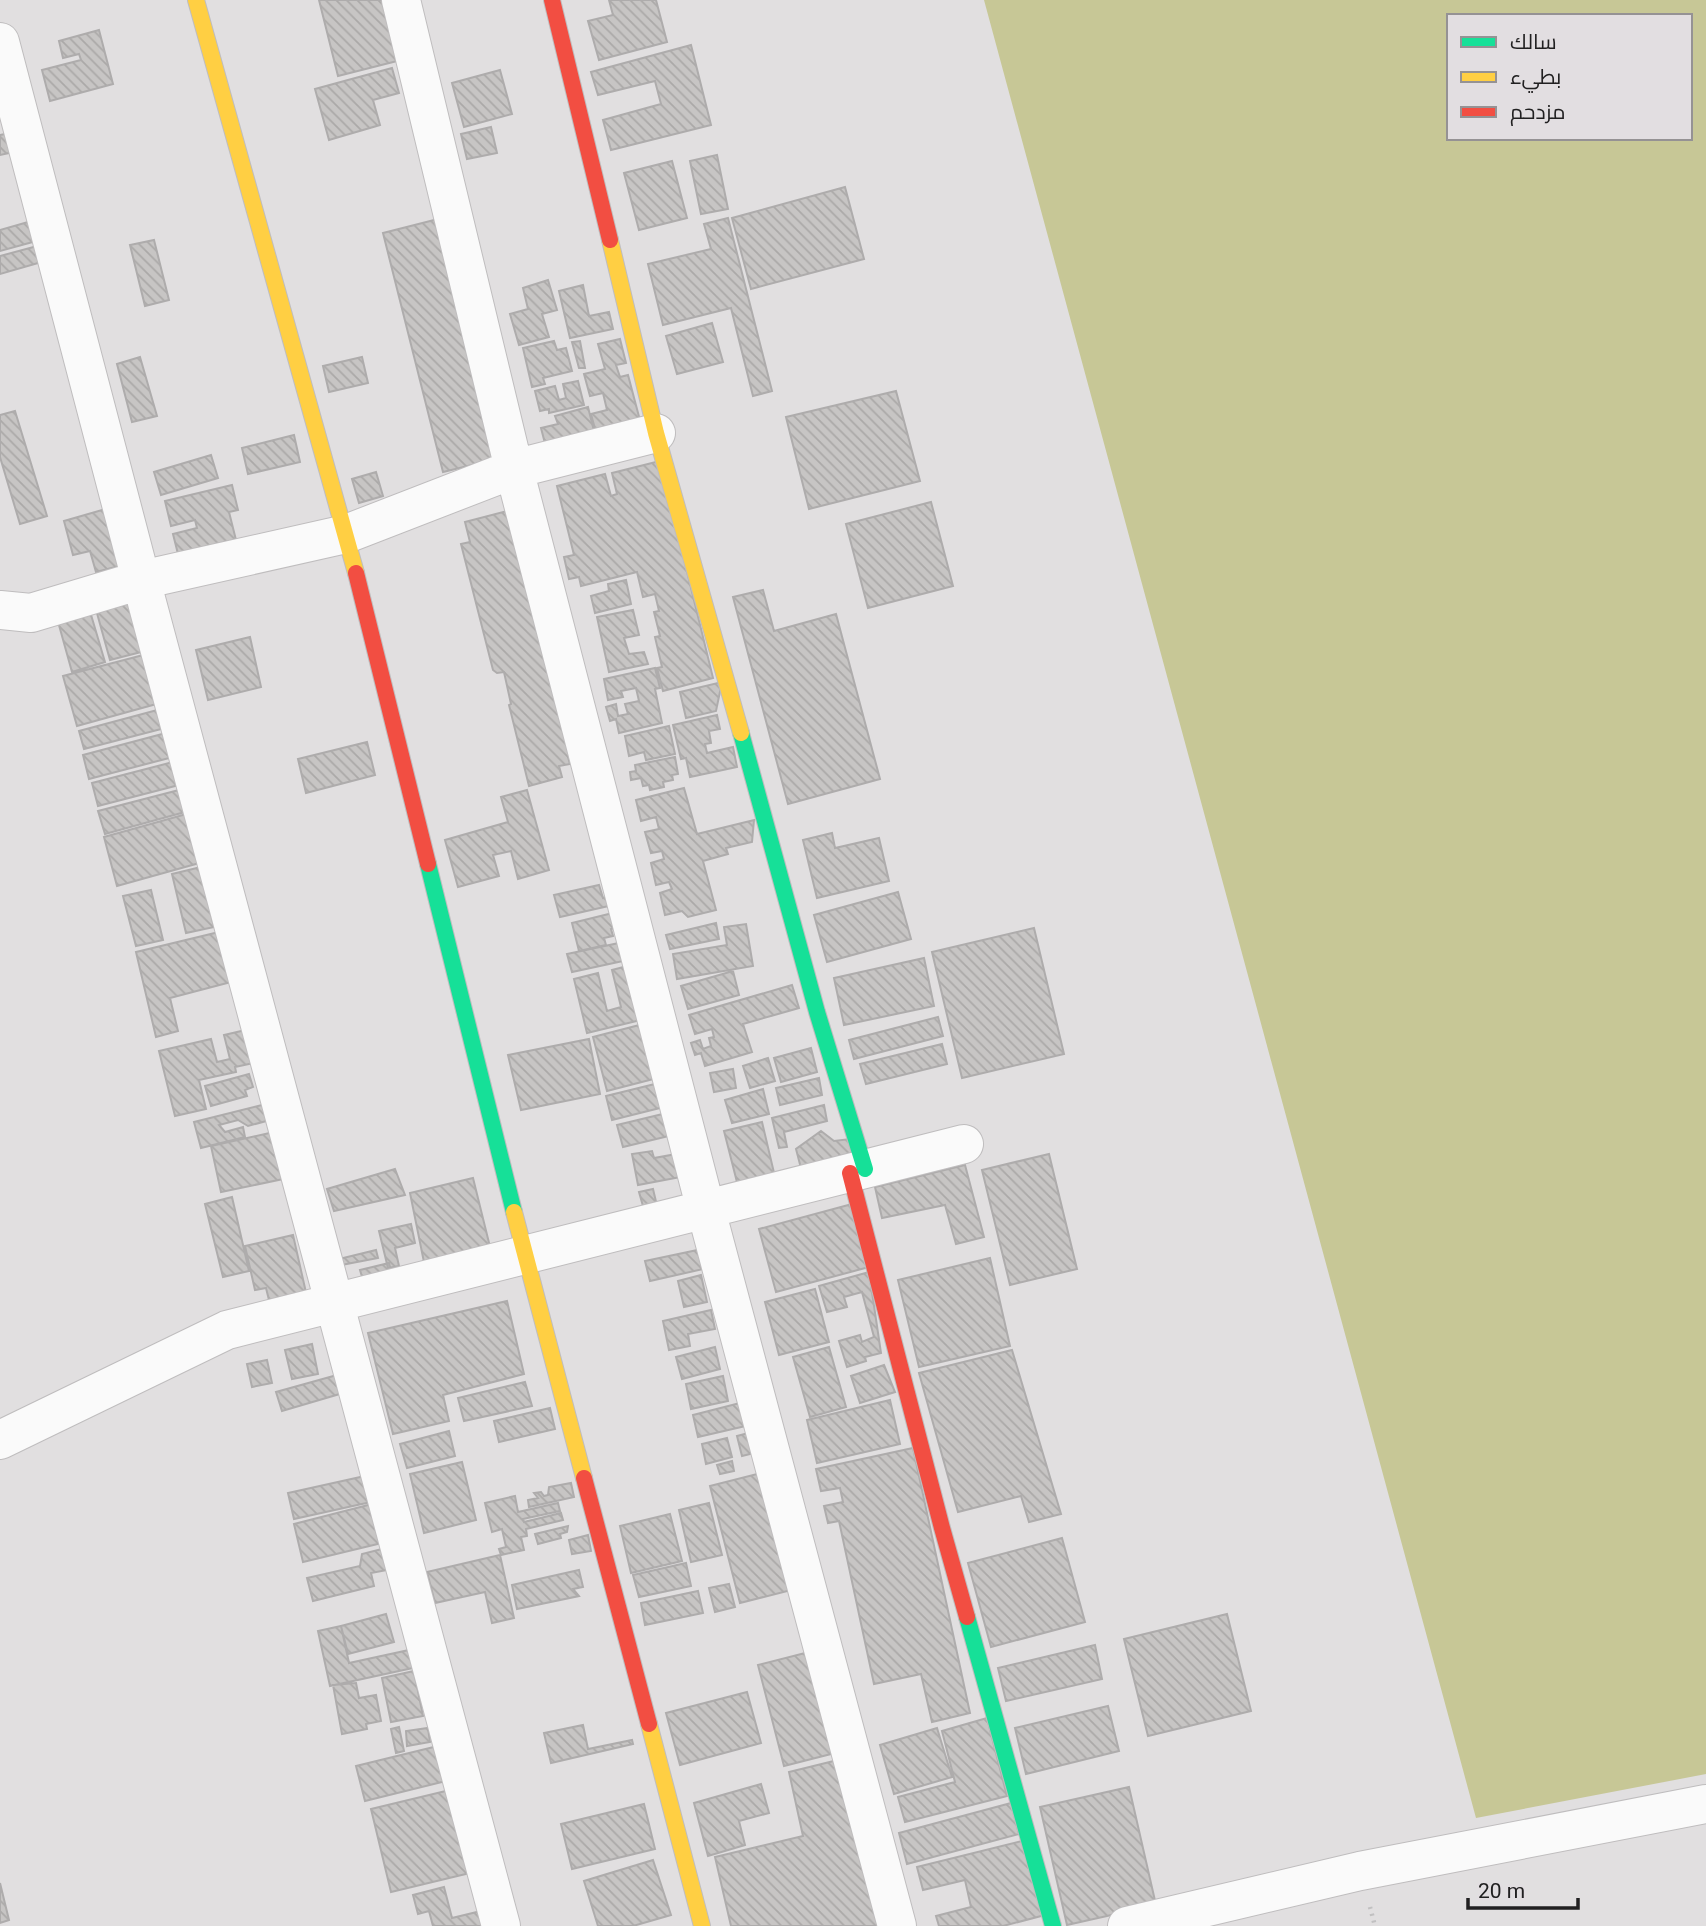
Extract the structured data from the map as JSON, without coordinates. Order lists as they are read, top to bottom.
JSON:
{
  "legend": ["سالك", "بطيء", "مزدحم"],
  "scale_bar": "20 m"
}
